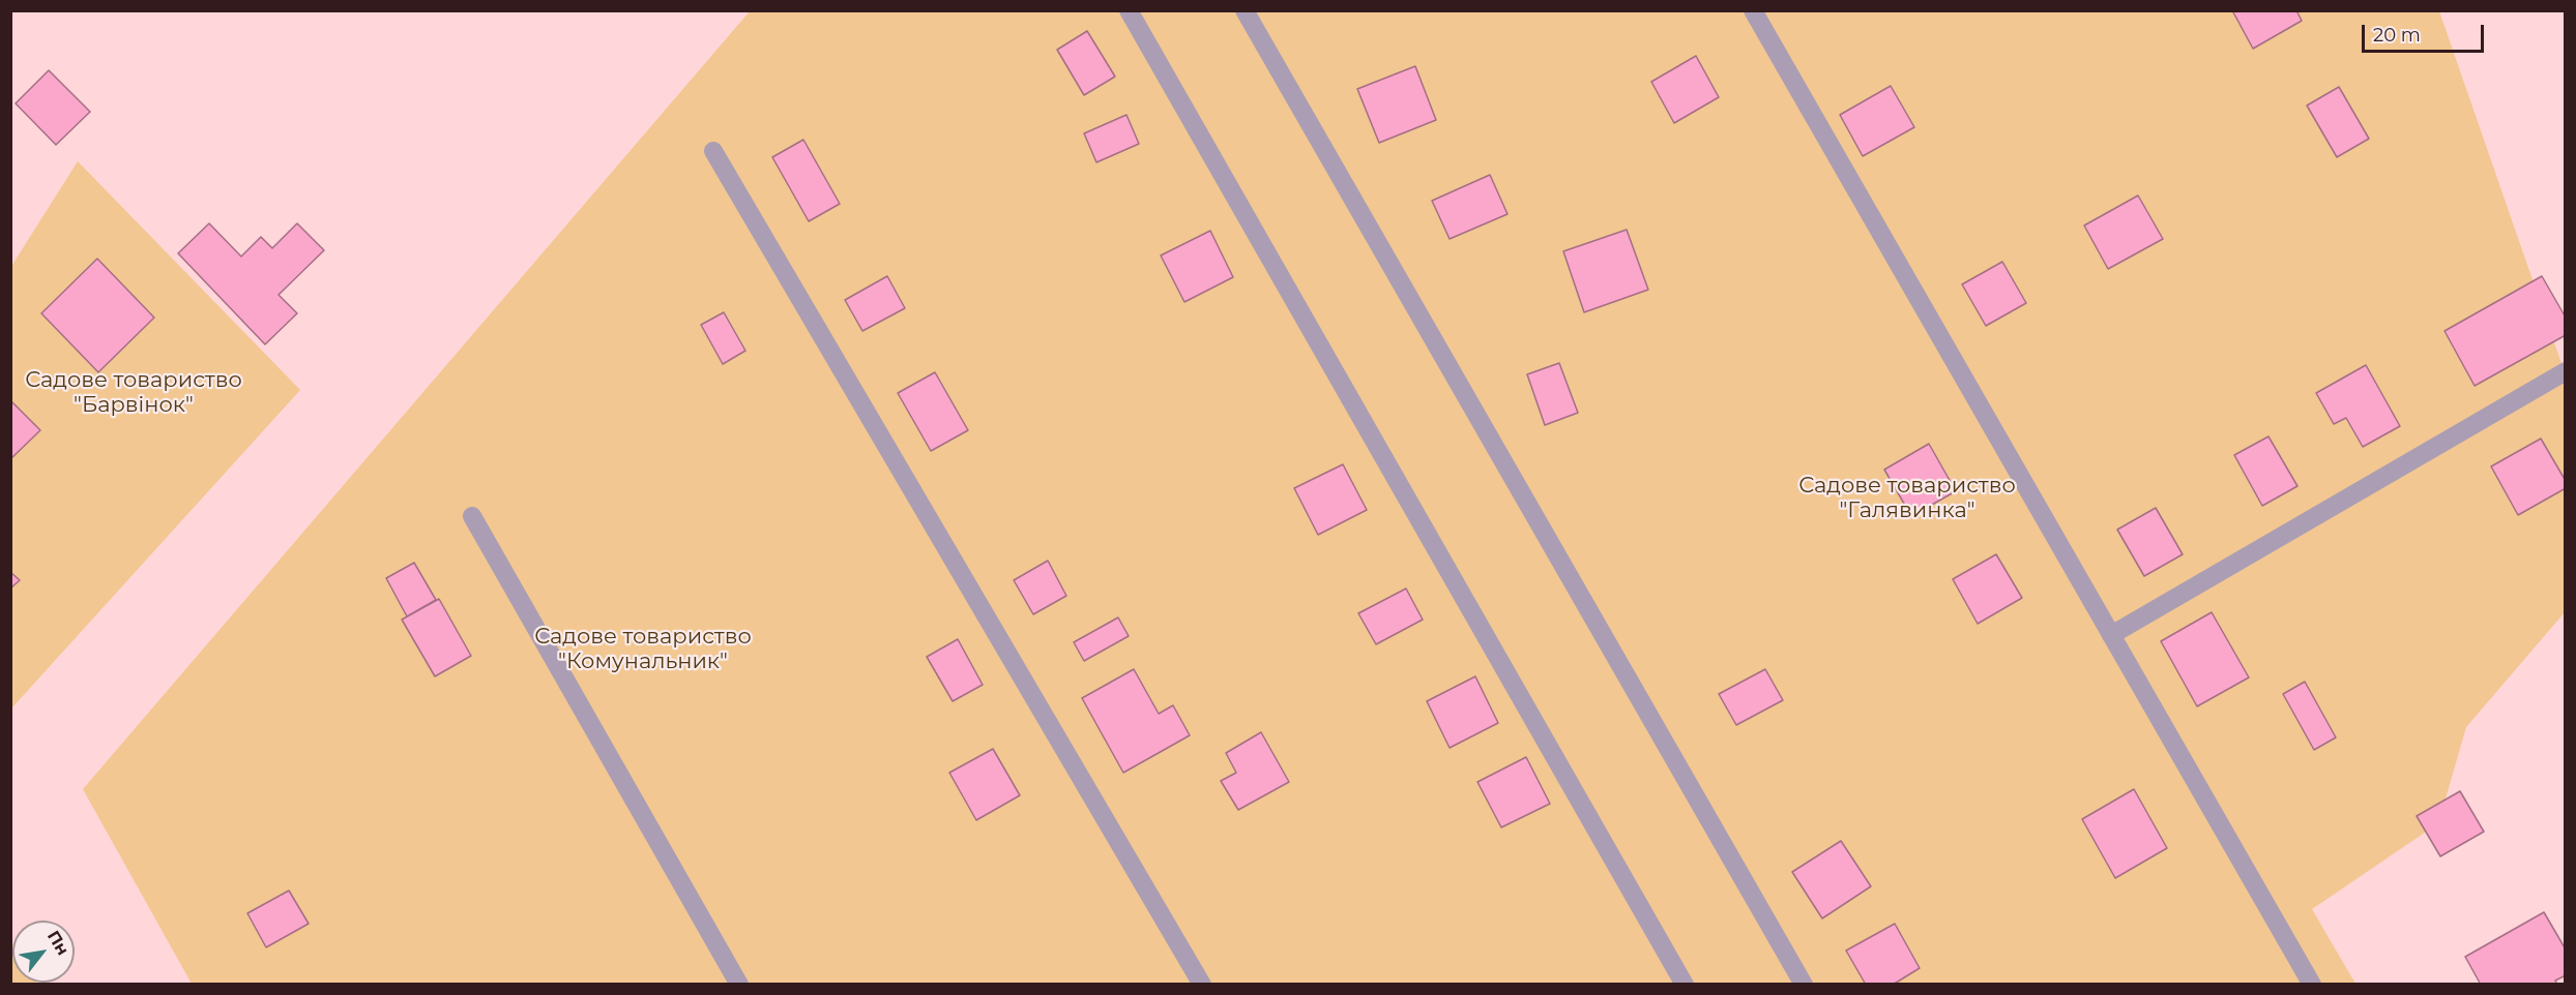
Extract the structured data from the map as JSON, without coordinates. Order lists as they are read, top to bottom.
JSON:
{
  "parks": ["Садове товариство \"Барвінок\"", "Садове товариство \"Галявинка\"", "Садове товариство \"Комунальник\""],
  "scale_bar": "20 m",
  "north": "top right"
}
